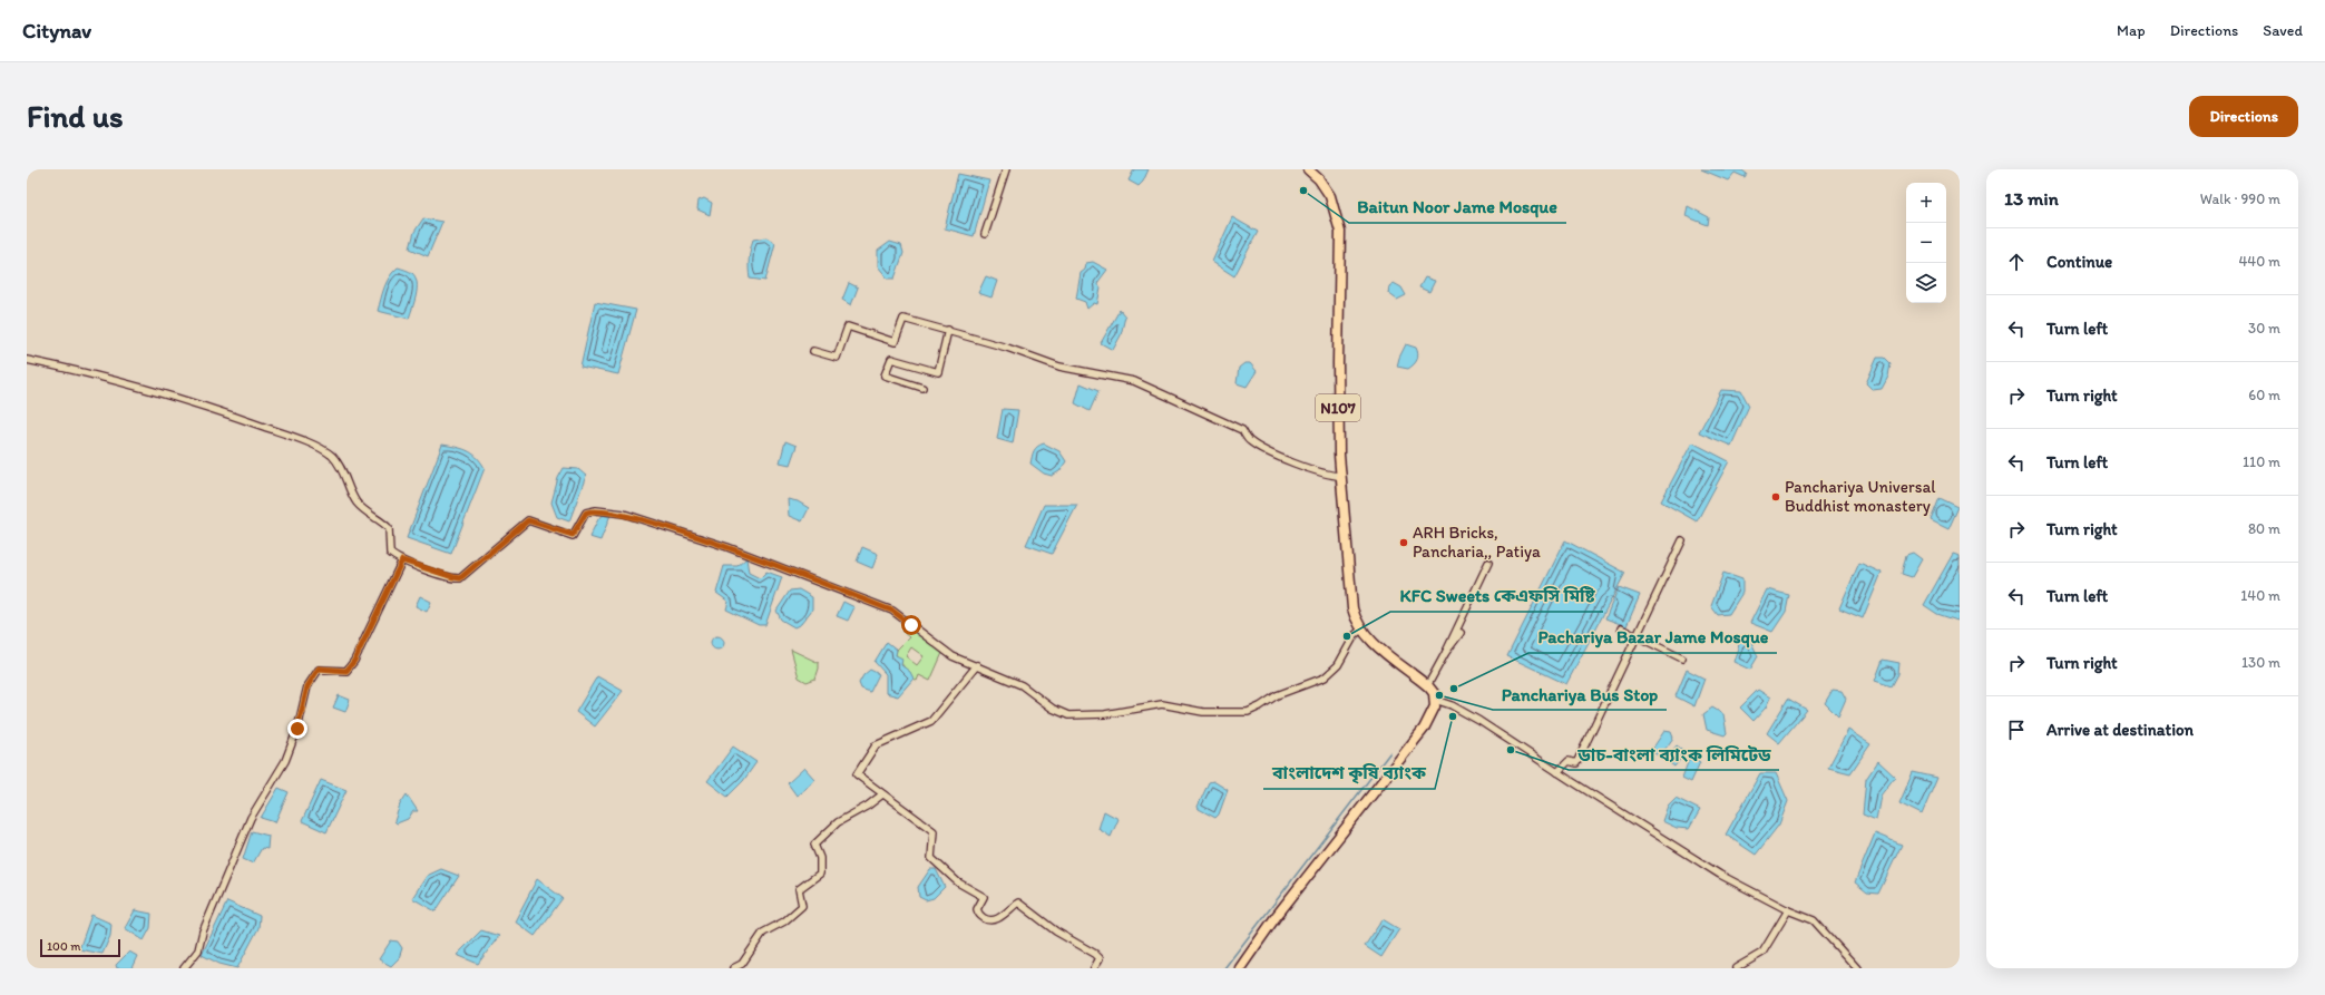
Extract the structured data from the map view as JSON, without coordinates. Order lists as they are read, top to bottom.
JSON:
{
  "streets": {
    "highway": ["N107"]
  },
  "places": [
    "Baitun Noor Jame Mosque",
    "Panchariya Universal Buddhist monastery",
    "ARH Bricks, Pancharia,, Patiya",
    "KFC Sweets কেএফসি মিষ্টি",
    "Pachariya Bazar Jame Mosque",
    "Panchariya Bus Stop",
    "বাংলাদেশ কৃষি ব্যাংক",
    "ডাচ-বাংলা ব্যাংক লিমিটেড"
  ],
  "scale_bar": "100 m",
  "page": {
    "header": "Citynav",
    "nav": ["Map", "Directions", "Saved"],
    "buttons": "Directions",
    "title": "Find us",
    "heading": ["13 min", "Walk · 990 m"],
    "map_buttons": ["+", "−"],
    "list": [
      ["Continue", "440 m"],
      ["Turn left", "30 m"],
      ["Turn right", "60 m"],
      ["Turn left", "110 m"],
      ["Turn right", "80 m"],
      ["Turn left", "140 m"],
      ["Turn right", "130 m"],
      "Arrive at destination"
    ],
    "scale": "100 m"
  }
}
